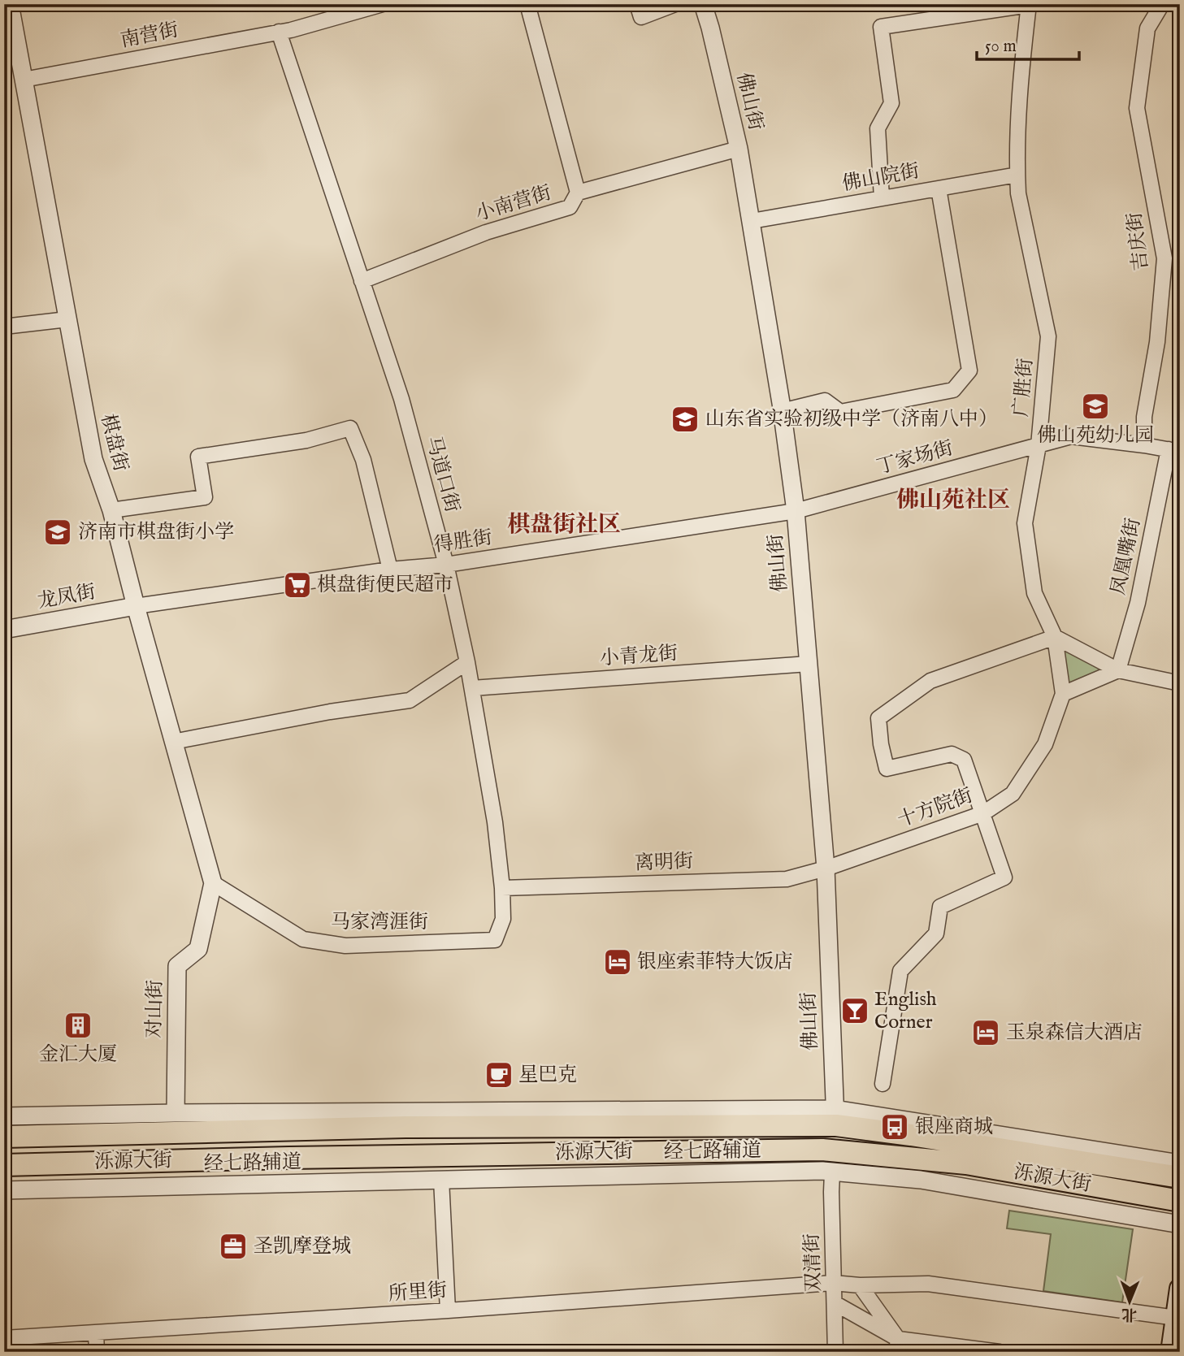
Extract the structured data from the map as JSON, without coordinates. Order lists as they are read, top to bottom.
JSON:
{
  "streets": {
    "main road": ["泺源大街"],
    "street": [
      "南营街",
      "佛山街",
      "佛山院街",
      "小南营街",
      "吉庆街",
      "广胜街",
      "棋盘街",
      "丁家场街",
      "马道口街",
      "得胜街",
      "凤凰嘴街",
      "龙凤街",
      "小青龙街",
      "十方院街",
      "离明街",
      "马家湾涯街",
      "对山街",
      "经七路辅道",
      "双清街",
      "所里街"
    ]
  },
  "crossings": [
    ["南营街", "棋盘街"],
    ["南营街", "马道口街"],
    ["佛山街", "佛山院街"],
    ["佛山街", "小南营街"],
    ["佛山街", "丁家场街"],
    ["佛山街", "得胜街"],
    ["佛山街", "小青龙街"],
    ["佛山街", "十方院街"],
    ["佛山街", "离明街"],
    ["佛山街", "经七路辅道"],
    ["佛山街", "泺源大街"],
    ["佛山院街", "广胜街"],
    ["小南营街", "马道口街"],
    ["吉庆街", "丁家场街"],
    ["广胜街", "丁家场街"],
    ["广胜街", "十方院街"],
    ["棋盘街", "得胜街"],
    ["棋盘街", "龙凤街"],
    ["棋盘街", "马家湾涯街"],
    ["棋盘街", "对山街"],
    ["丁家场街", "得胜街"],
    ["丁家场街", "凤凰嘴街"],
    ["马道口街", "得胜街"],
    ["马道口街", "小青龙街"],
    ["马道口街", "离明街"],
    ["马道口街", "马家湾涯街"],
    ["得胜街", "龙凤街"],
    ["十方院街", "离明街"],
    ["马家湾涯街", "对山街"],
    ["对山街", "经七路辅道"],
    ["经七路辅道", "泺源大街"],
    ["经七路辅道", "双清街"],
    ["双清街", "所里街"]
  ],
  "districts": ["佛山苑社区", "棋盘街社区"],
  "places": {
    "school or university": ["佛山苑幼儿园", "山东省实验初级中学（济南八中）", "济南市棋盘街小学"],
    "supermarket": ["棋盘街便民超市"],
    "hotel": ["银座索菲特大饭店", "玉泉森信大酒店"],
    "bar": ["English Corner"],
    "building": ["金汇大厦"],
    "cafe": ["星巴克"],
    "bus stop": ["银座商城"],
    "office": ["圣凯摩登城"]
  },
  "scale_bar": "50 m",
  "north": "bottom"
}
